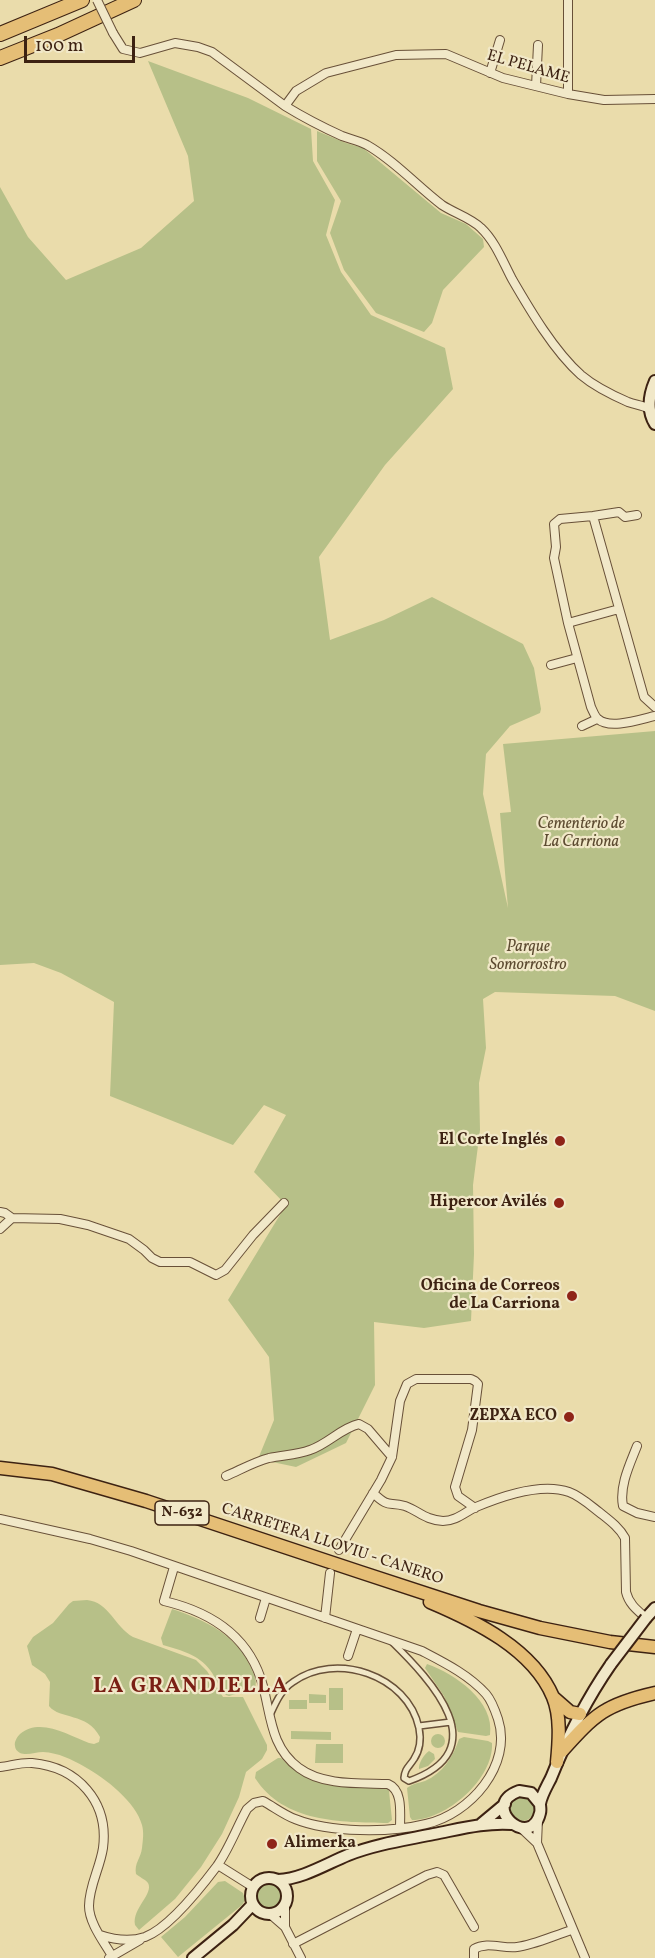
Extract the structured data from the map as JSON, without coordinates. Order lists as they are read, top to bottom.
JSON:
{
  "streets": {
    "highway": ["N-632", "CARRETERA LLOVIU - CANERO"],
    "street": ["EL PELAME"]
  },
  "districts": ["LA GRANDIELLA"],
  "parks": ["Cementerio de La Carriona", "Parque Somorrostro"],
  "places": [
    "El Corte Inglés",
    "Hipercor Avilés",
    "Oficina de Correos de La Carriona",
    "ZEPXA ECO",
    "Alimerka"
  ],
  "scale_bar": "100 m"
}
